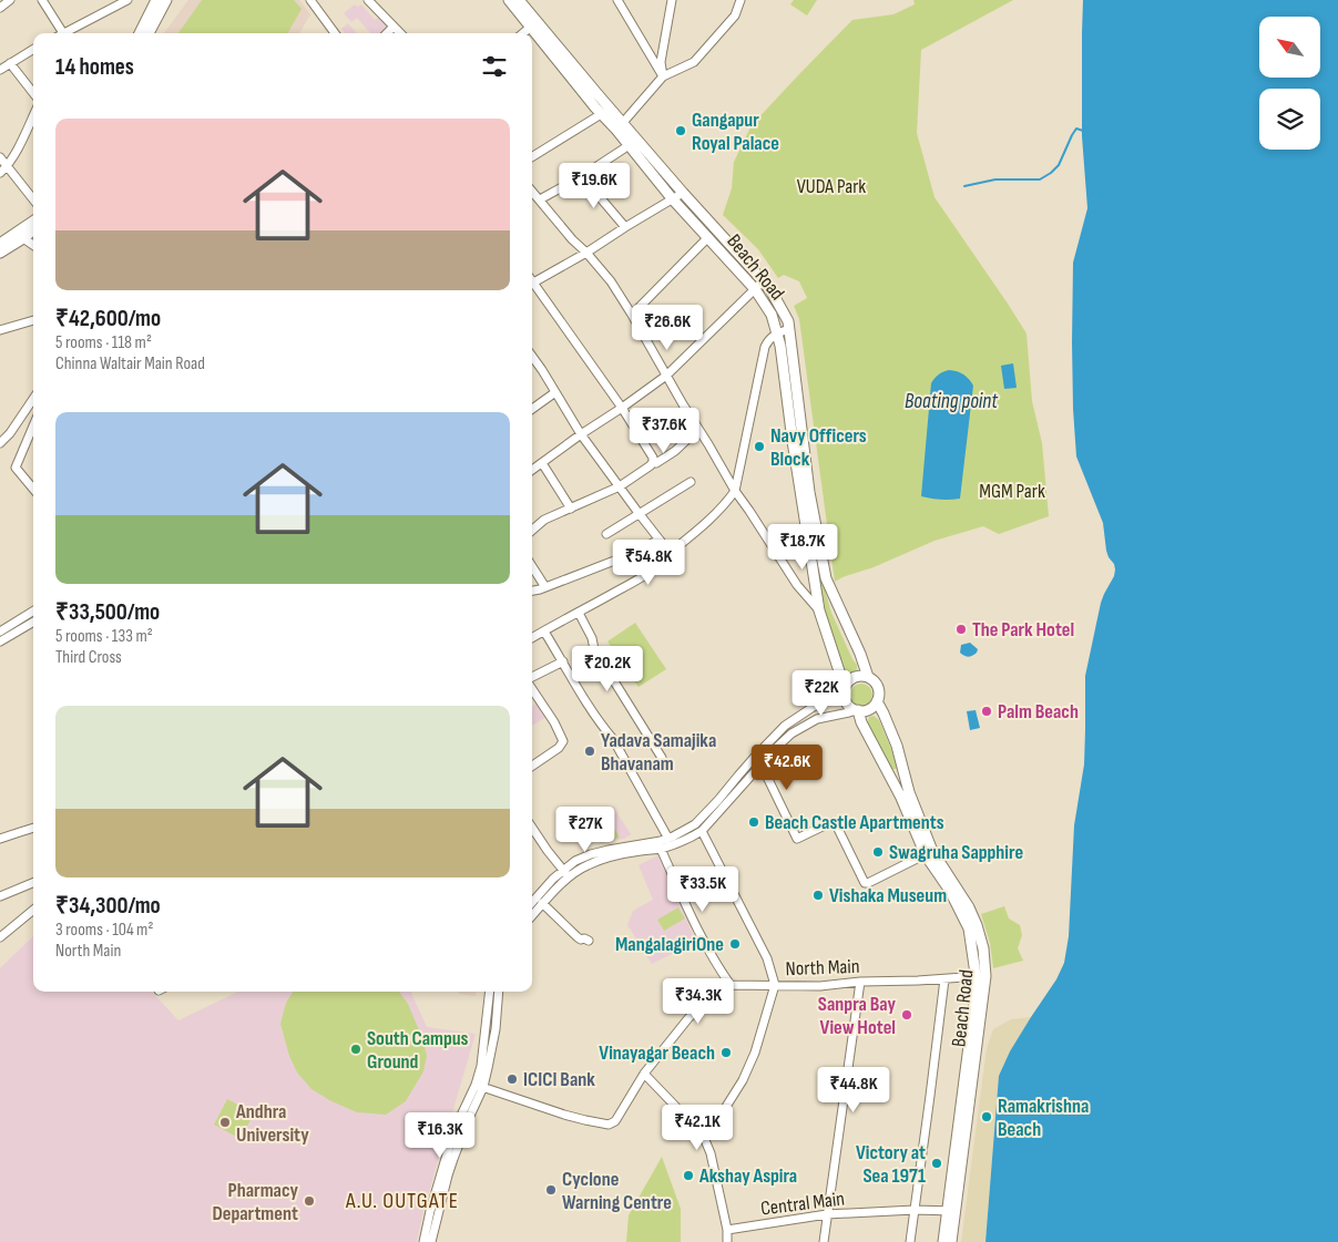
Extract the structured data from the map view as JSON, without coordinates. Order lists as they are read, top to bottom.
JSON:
{
  "streets": {
    "main road": ["Beach Road"],
    "street": ["North Main", "Central Main"]
  },
  "crossings": [
    ["Beach Road", "North Main"],
    ["Beach Road", "Central Main"]
  ],
  "districts": ["A.U. OUTGATE"],
  "water": ["Boating point"],
  "parks": ["VUDA Park", "MGM Park"],
  "places": [
    "Gangapur Royal Palace",
    "Navy Officers Block",
    "The Park Hotel",
    "Palm Beach",
    "Yadava Samajika Bhavanam",
    "Beach Castle Apartments",
    "Swagruha Sapphire",
    "Vishaka Museum",
    "MangalagiriOne",
    "Sanpra Bay View Hotel",
    "South Campus Ground",
    "Vinayagar Beach",
    "ICICI Bank",
    "Ramakrishna Beach",
    "Andhra University",
    "Victory at Sea 1971",
    "Akshay Aspira",
    "Cyclone Warning Centre",
    "Pharmacy Department"
  ],
  "north": "top left",
  "page": {
    "heading": "14 homes",
    "list": [
      {
        "name": "₹42,600/mo",
        "note": "5 rooms · 118 m² · Chinna Waltair Main Road"
      },
      {
        "name": "₹33,500/mo",
        "note": "5 rooms · 133 m² · Third Cross"
      },
      {
        "name": "₹34,300/mo",
        "note": "3 rooms · 104 m² · North Main"
      }
    ],
    "price": [
      "₹19.6K",
      "₹26.6K",
      "₹37.6K",
      "₹18.7K",
      "₹54.8K",
      "₹20.2K",
      "₹22K",
      "₹42.6K",
      "₹27K",
      "₹33.5K",
      "₹34.3K",
      "₹44.8K",
      "₹42.1K",
      "₹16.3K"
    ]
  }
}
